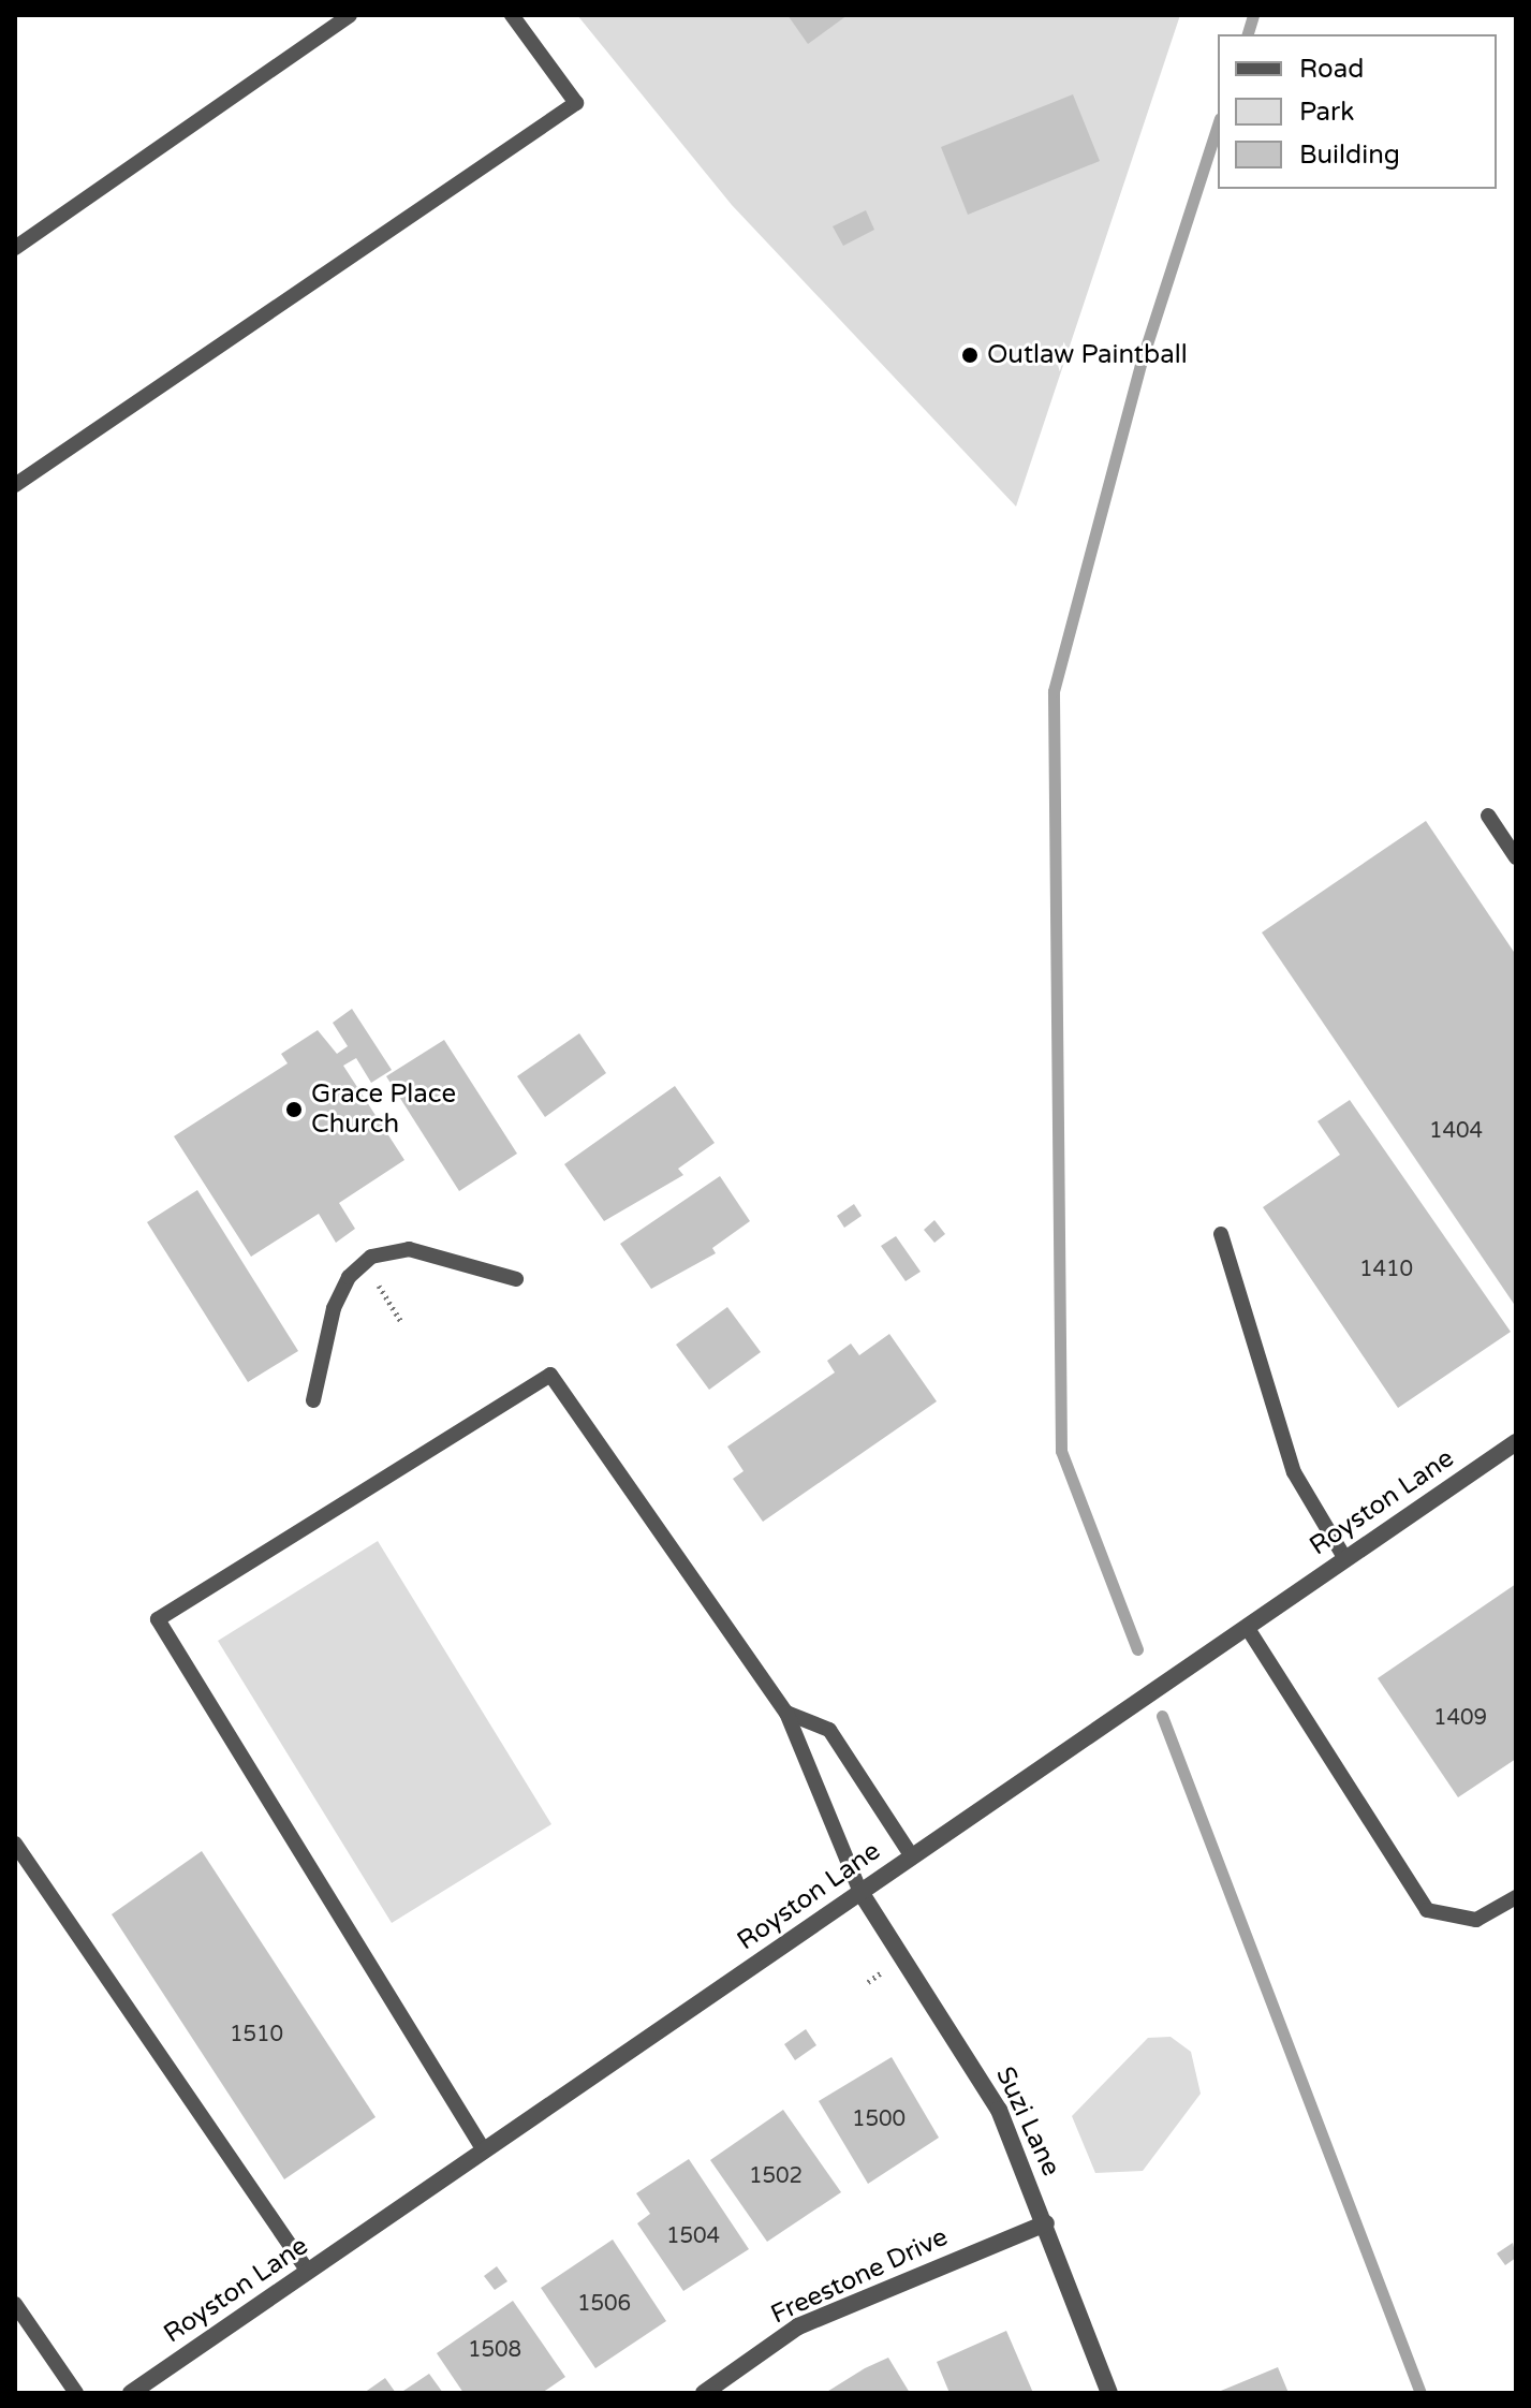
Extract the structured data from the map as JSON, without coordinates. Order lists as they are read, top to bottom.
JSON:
{
  "streets": {
    "street": ["Royston Lane", "Suzi Lane", "Freestone Drive"]
  },
  "crossings": [
    ["Royston Lane", "Suzi Lane"],
    ["Suzi Lane", "Freestone Drive"]
  ],
  "places": ["Outlaw Paintball", "Grace Place Church"],
  "house_numbers": [
    "1404",
    "1410",
    "1409",
    "1510",
    "1500",
    "1502",
    "1504",
    "1506",
    "1508"
  ],
  "legend": ["Road", "Park", "Building"]
}
